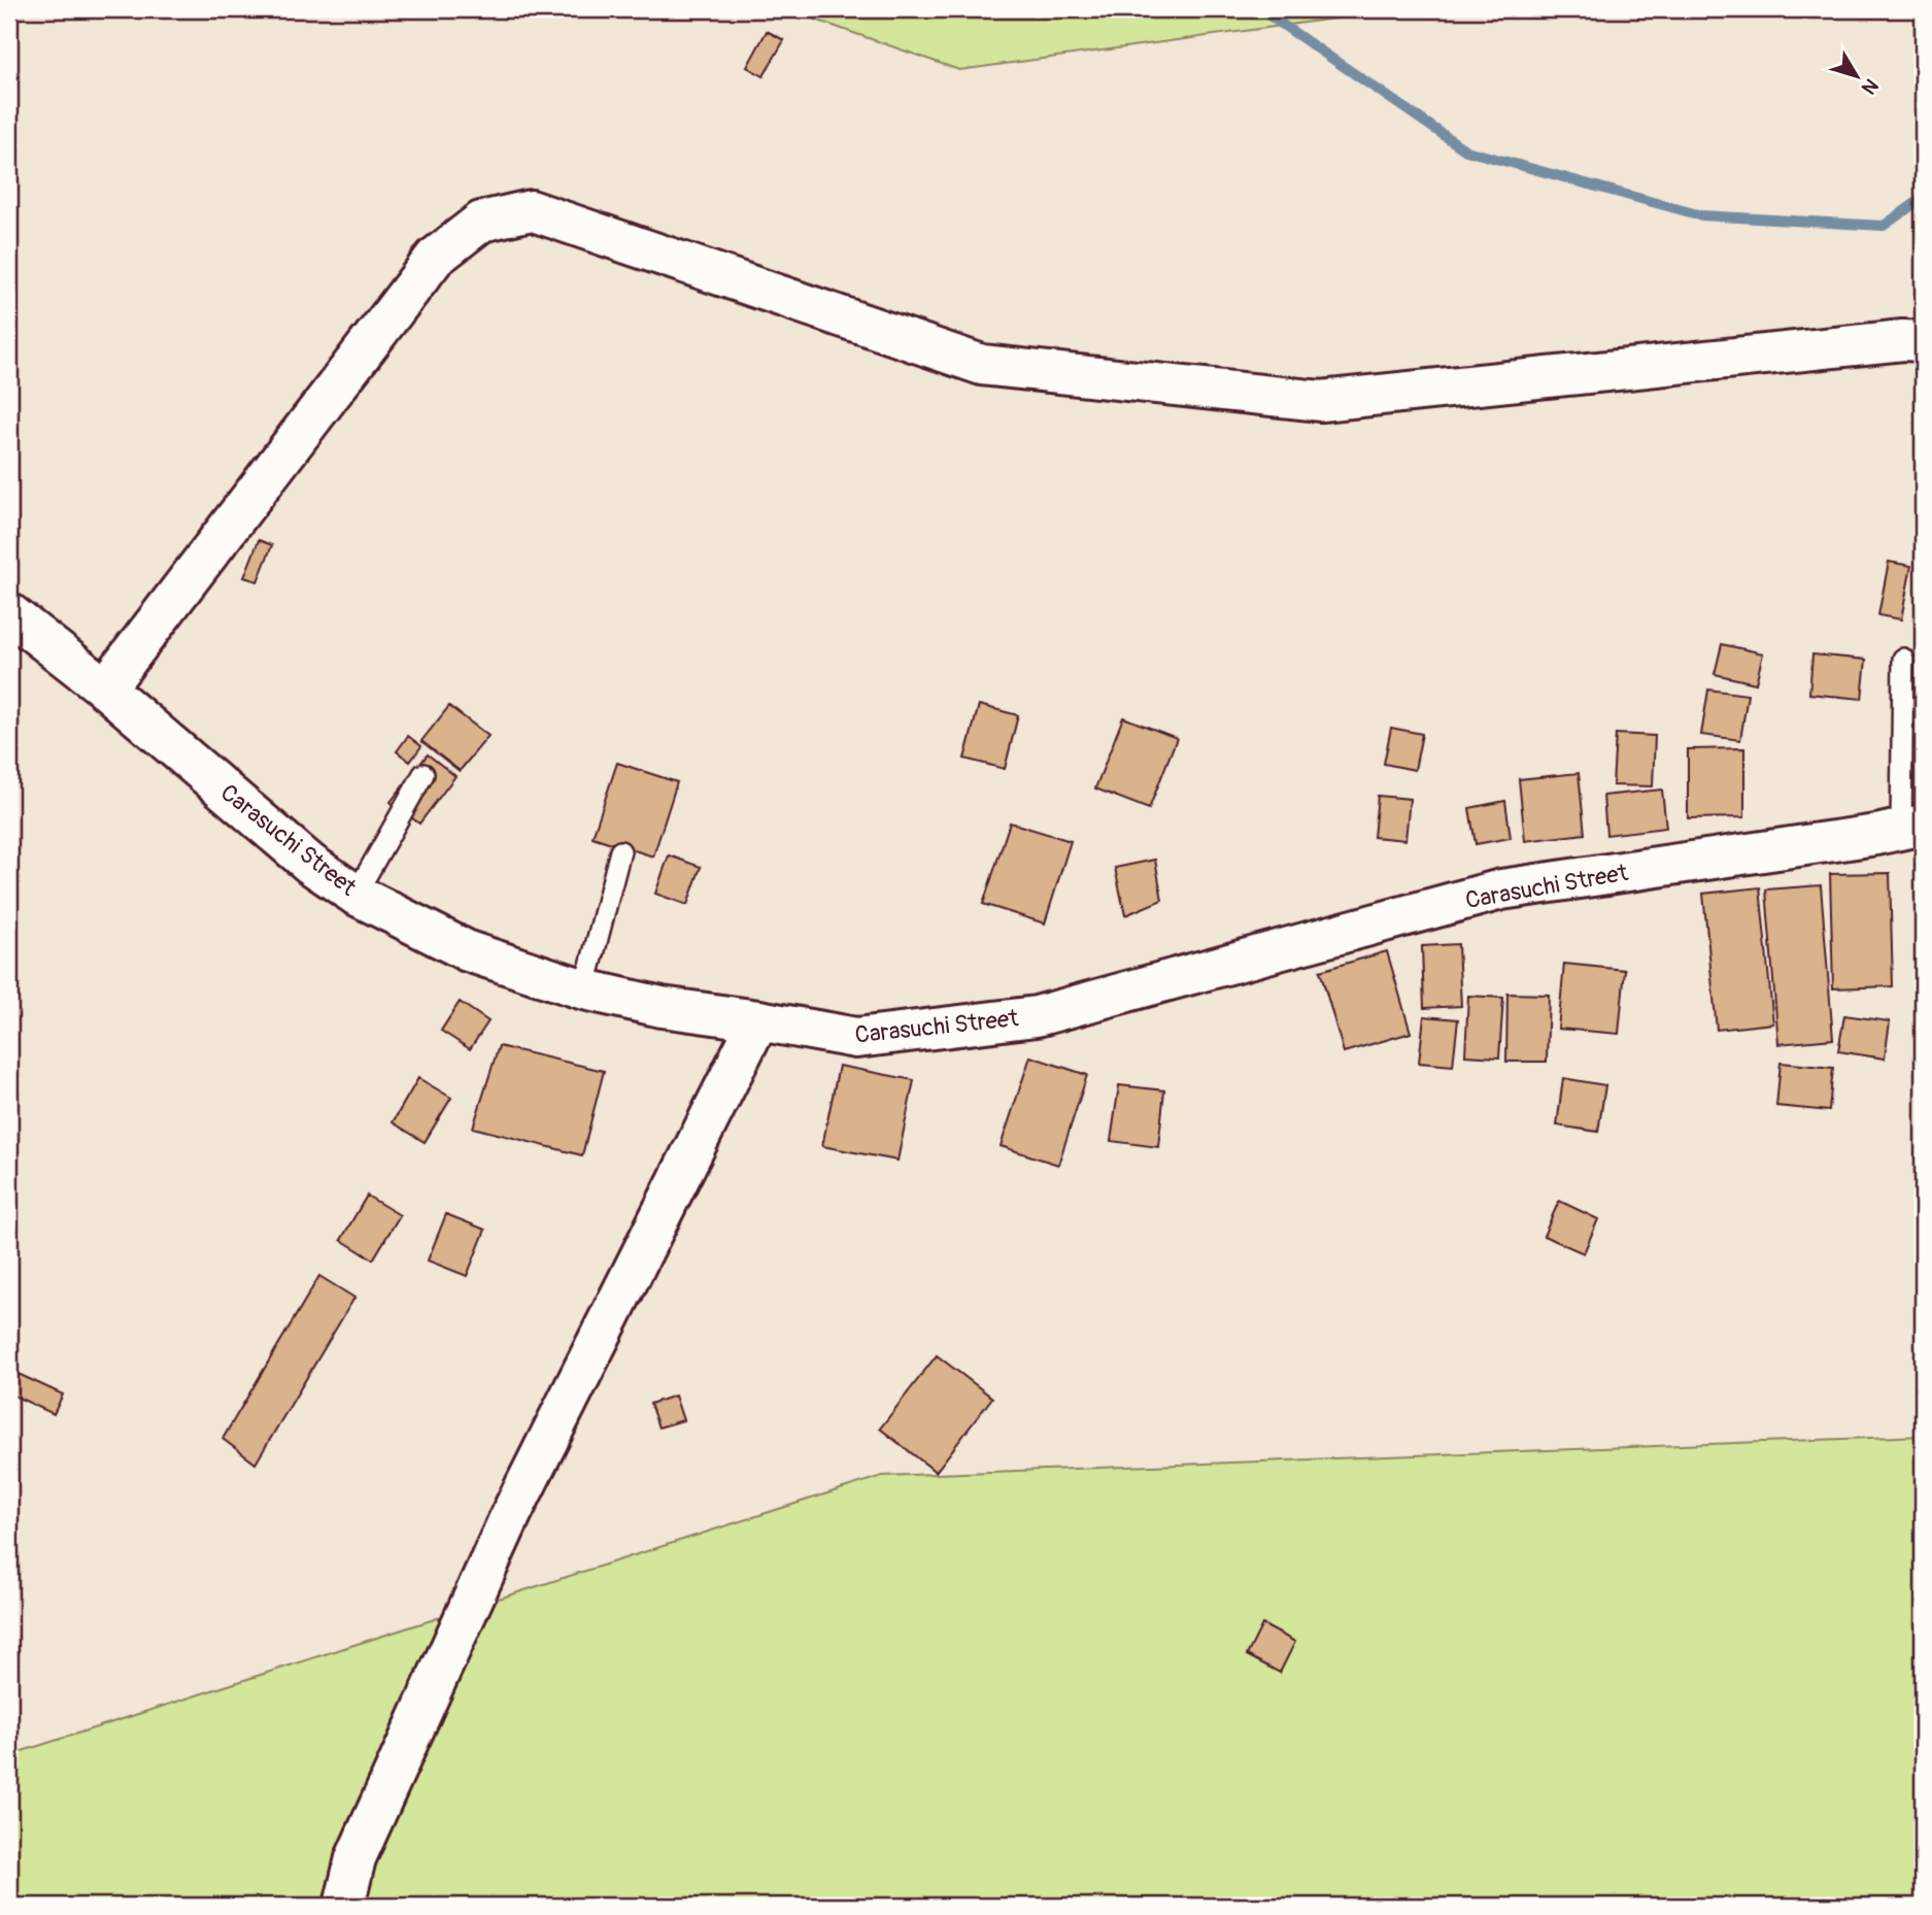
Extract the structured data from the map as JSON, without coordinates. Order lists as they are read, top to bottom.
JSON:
{
  "streets": {
    "street": ["Carasuchi Street"]
  },
  "north": "bottom right"
}
